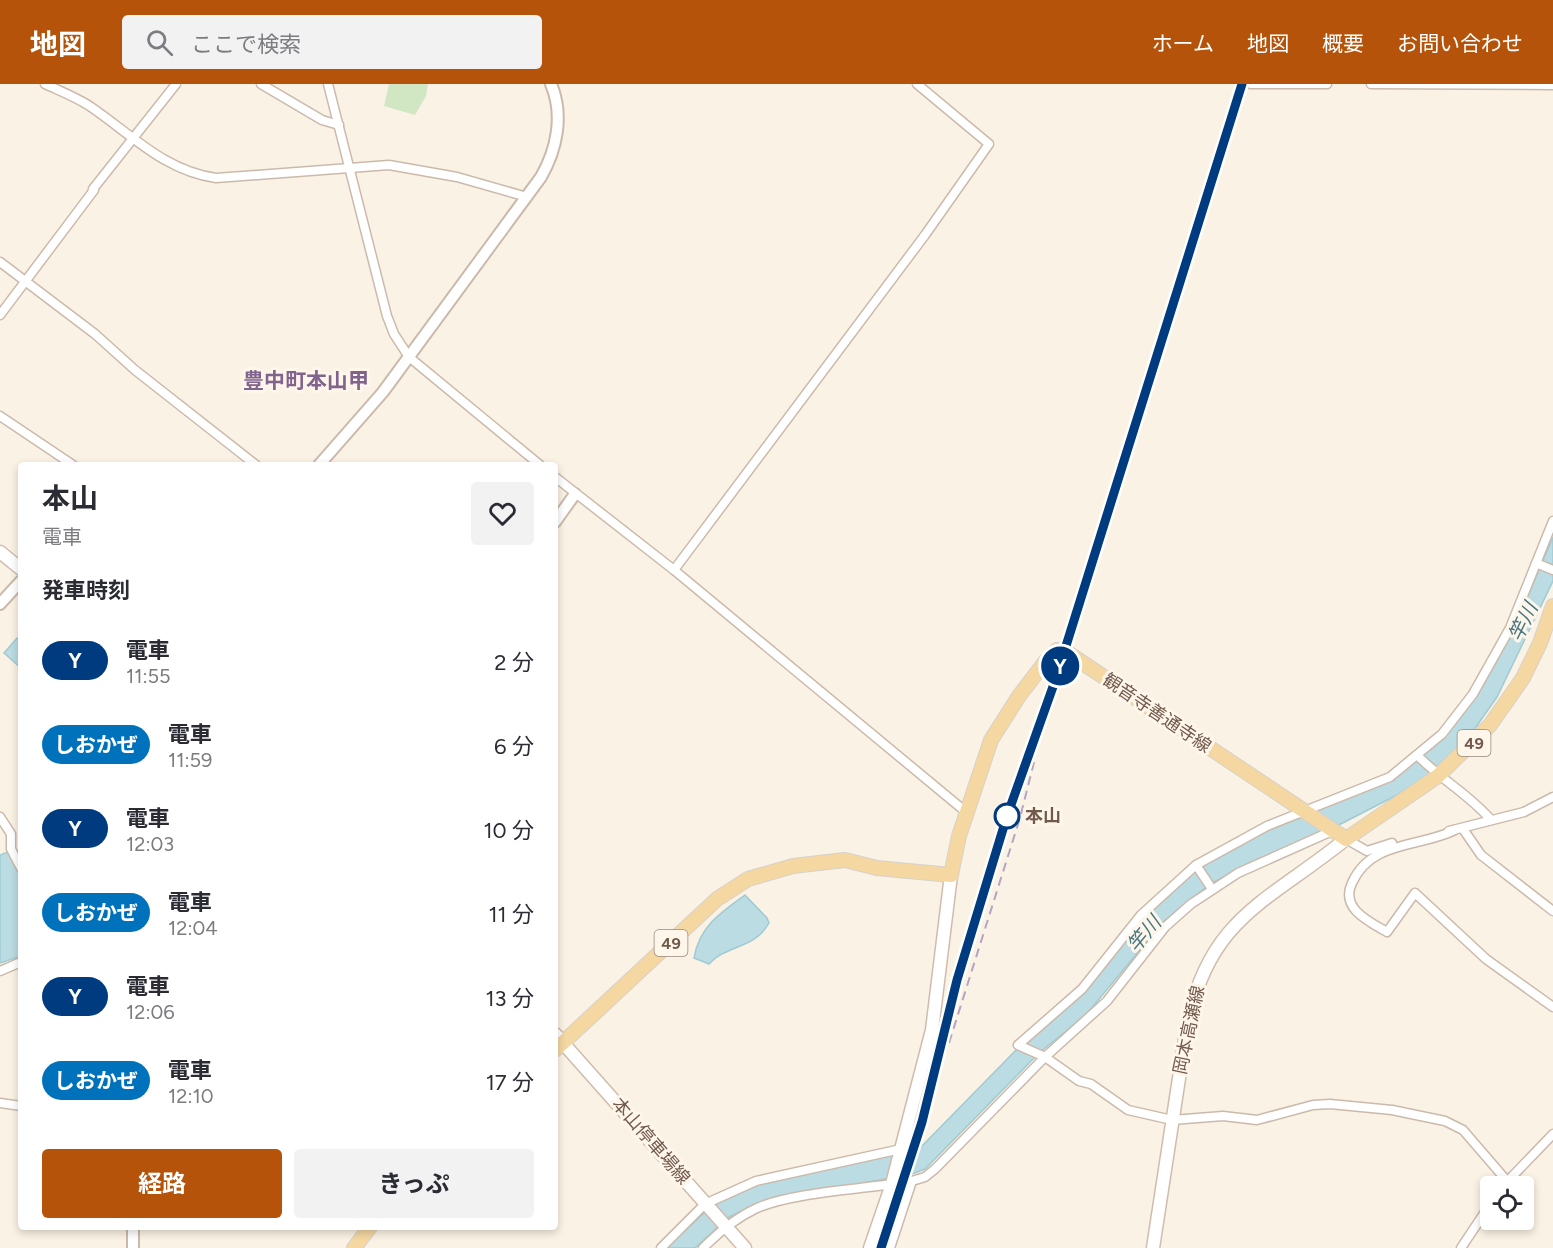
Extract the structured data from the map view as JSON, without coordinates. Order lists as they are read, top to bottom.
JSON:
{
  "streets": {
    "main road": [
      "観音寺善通寺線",
      "49",
      "岡本高瀬線",
      "本山停車場線"
    ]
  },
  "crossings": [
    ["観音寺善通寺線", "49"],
    ["観音寺善通寺線", "岡本高瀬線"],
    ["49", "岡本高瀬線"],
    ["49", "本山停車場線"]
  ],
  "districts": ["豊中町本山甲"],
  "water": ["竿川"],
  "places": ["本山"],
  "page": {
    "header": "地図",
    "search": "ここで検索",
    "nav": [
      "ホーム",
      "地図",
      "概要",
      "お問い合わせ"
    ],
    "on_map": "Y",
    "heading": [
      ["本山", "電車"],
      "発車時刻"
    ],
    "list": [
      {
        "mark": "Y",
        "name": "電車",
        "note": "11:55",
        "value": "2 分"
      },
      {
        "mark": "しおかぜ",
        "name": "電車",
        "note": "11:59",
        "value": "6 分"
      },
      {
        "mark": "Y",
        "name": "電車",
        "note": "12:03",
        "value": "10 分"
      },
      {
        "mark": "しおかぜ",
        "name": "電車",
        "note": "12:04",
        "value": "11 分"
      },
      {
        "mark": "Y",
        "name": "電車",
        "note": "12:06",
        "value": "13 分"
      },
      {
        "mark": "しおかぜ",
        "name": "電車",
        "note": "12:10",
        "value": "17 分"
      }
    ],
    "buttons": ["経路", "きっぷ"]
  }
}
